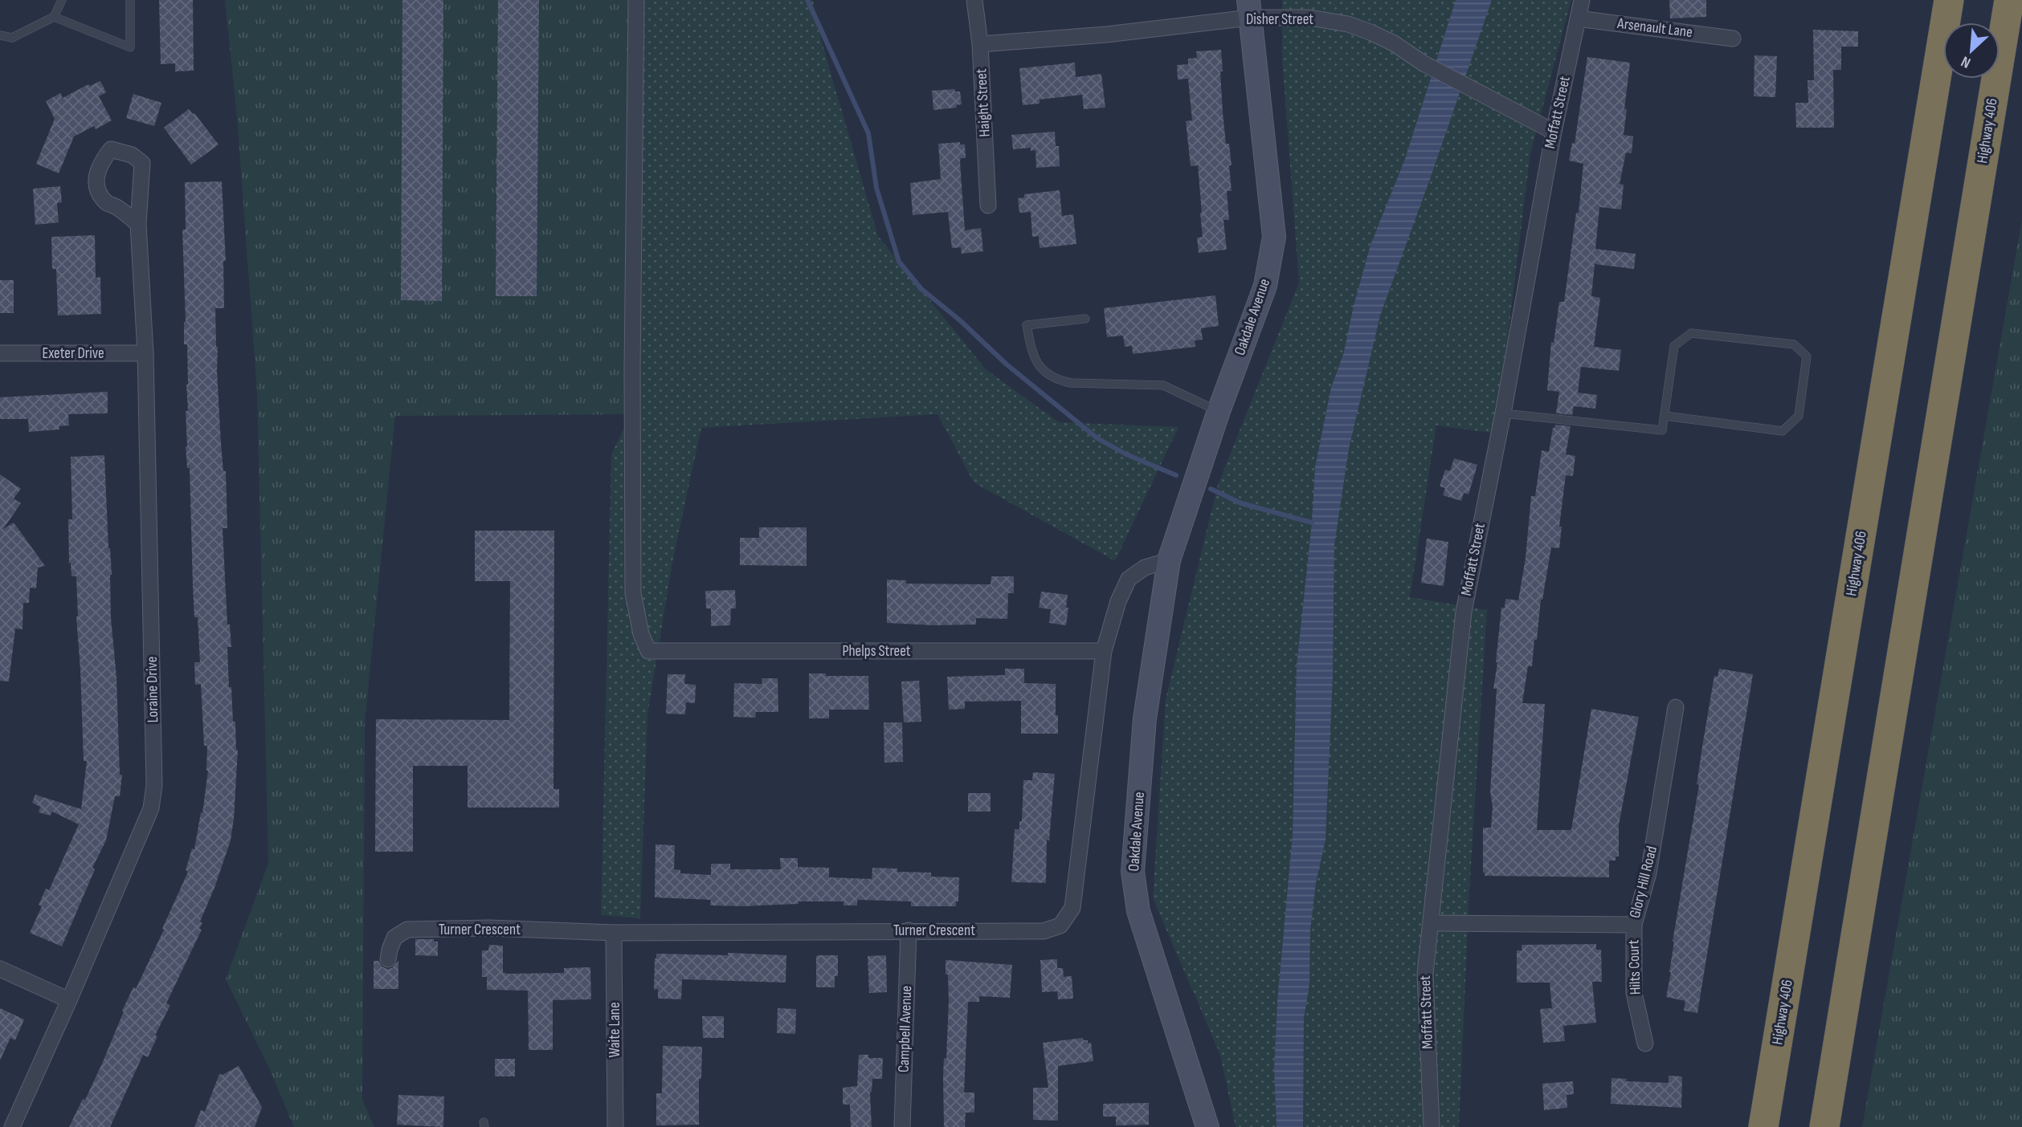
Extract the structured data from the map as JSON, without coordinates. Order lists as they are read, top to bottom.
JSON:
{
  "streets": {
    "highway": ["Highway 406"],
    "street": [
      "Disher Street",
      "Arsenault Lane",
      "Haight Street",
      "Moffatt Street",
      "Oakdale Avenue",
      "Exeter Drive",
      "Phelps Street",
      "Loraine Drive",
      "Glory Hill Road",
      "Turner Crescent",
      "Hilts Court",
      "Campbell Avenue",
      "Waite Lane"
    ]
  },
  "crossings": [
    ["Disher Street", "Haight Street"],
    ["Disher Street", "Moffatt Street"],
    ["Disher Street", "Oakdale Avenue"],
    ["Arsenault Lane", "Moffatt Street"],
    ["Moffatt Street", "Glory Hill Road"],
    ["Oakdale Avenue", "Turner Crescent"],
    ["Exeter Drive", "Loraine Drive"],
    ["Phelps Street", "Turner Crescent"],
    ["Glory Hill Road", "Hilts Court"],
    ["Turner Crescent", "Campbell Avenue"],
    ["Turner Crescent", "Waite Lane"]
  ],
  "north": "bottom left"
}
